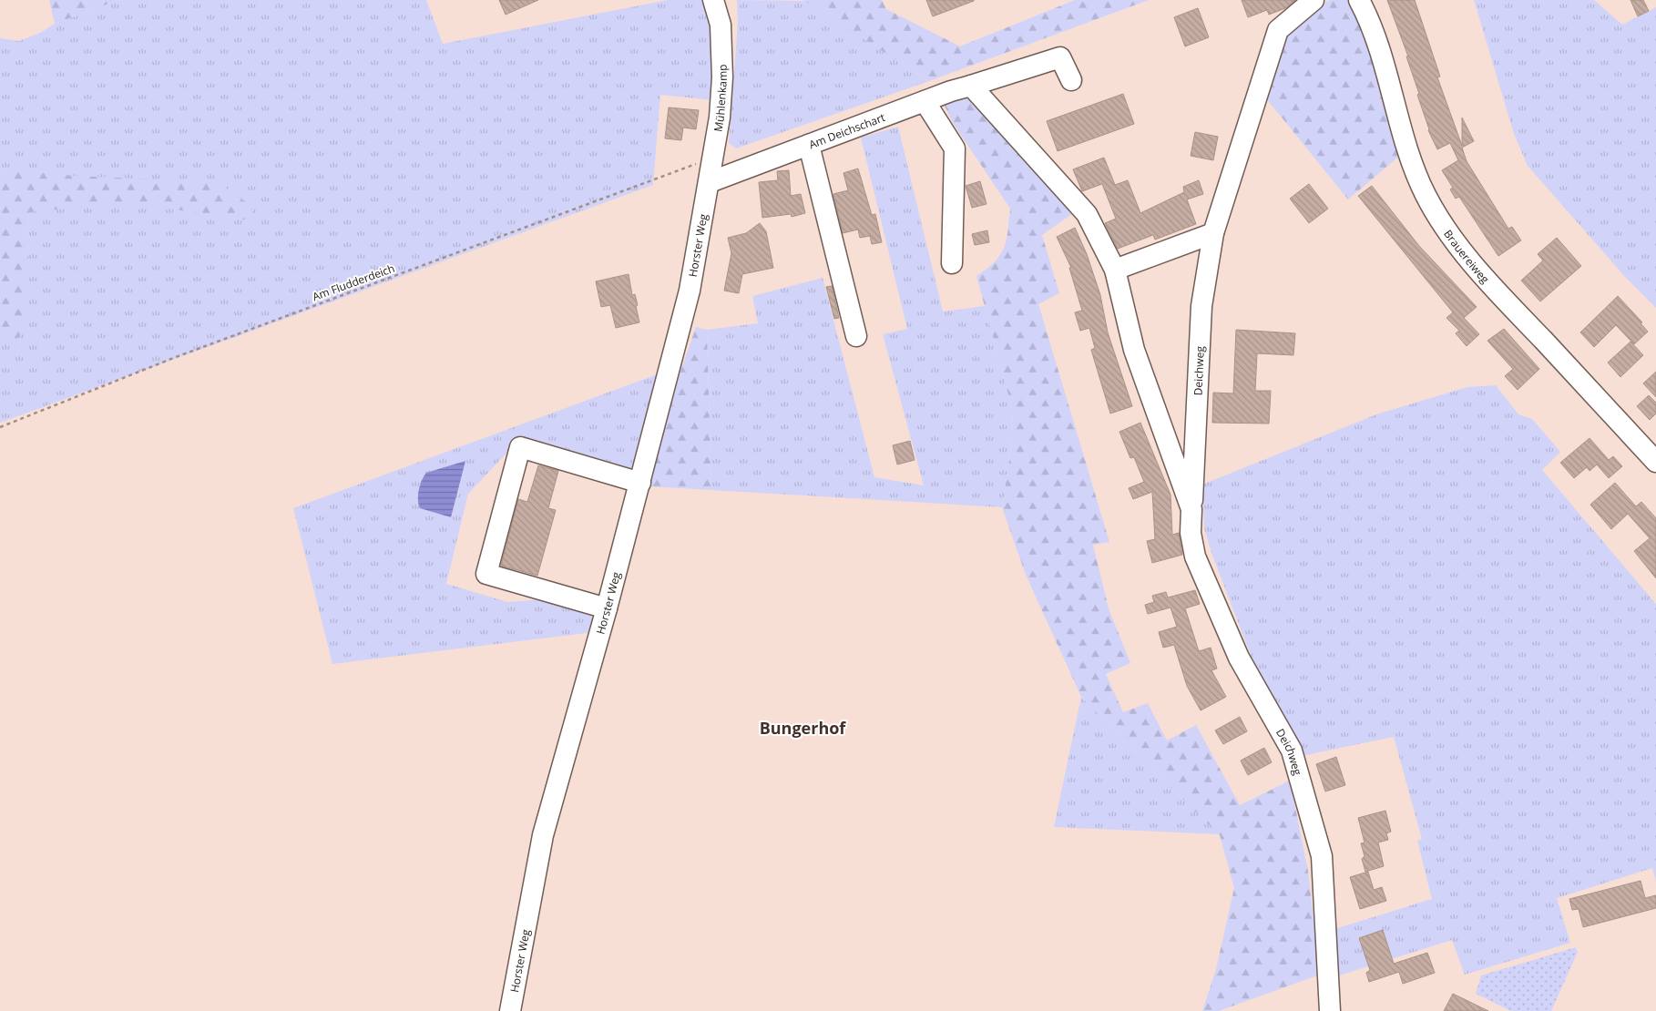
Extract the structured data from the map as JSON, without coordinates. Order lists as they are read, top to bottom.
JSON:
{
  "streets": {
    "street": [
      "Mühlenkamp",
      "Am Deichschart",
      "Horster Weg",
      "Brauereiweg",
      "Deichweg"
    ],
    "path": ["Am Fludderdeich"]
  },
  "crossings": [
    ["Mühlenkamp", "Am Deichschart"],
    ["Mühlenkamp", "Horster Weg"],
    ["Mühlenkamp", "Am Fludderdeich"],
    ["Am Deichschart", "Horster Weg"],
    ["Am Deichschart", "Deichweg"]
  ],
  "districts": ["Bungerhof"]
}
